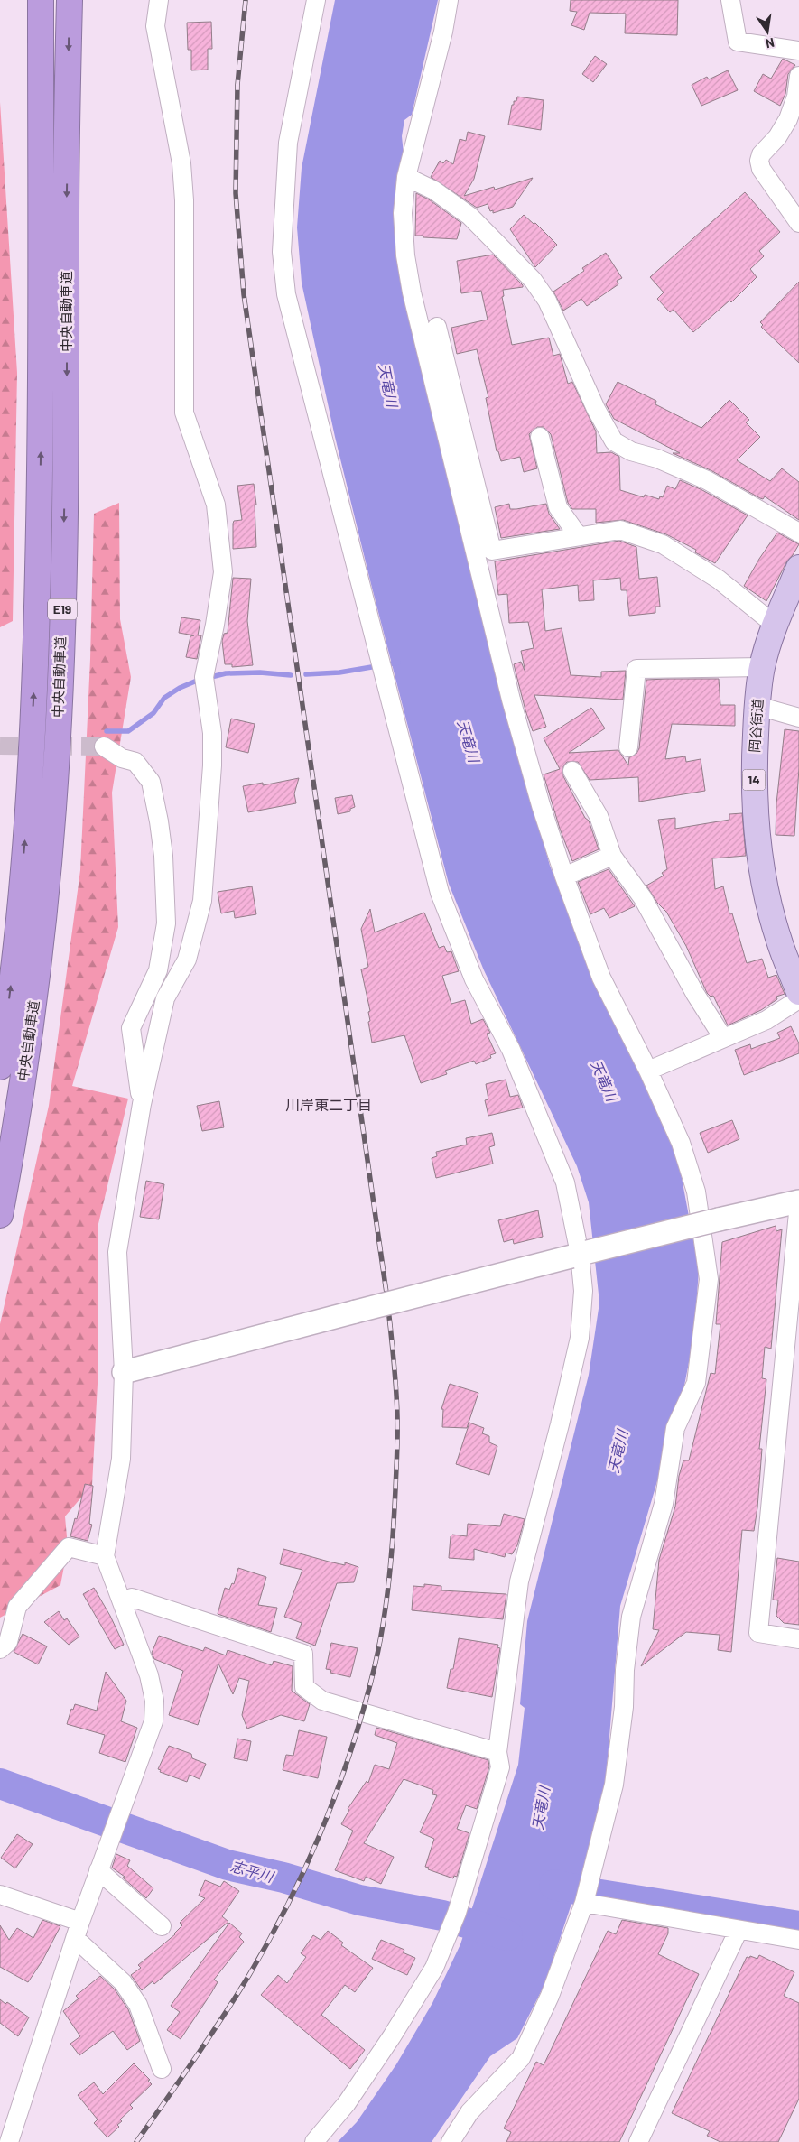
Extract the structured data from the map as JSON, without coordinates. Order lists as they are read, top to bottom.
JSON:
{
  "streets": {
    "highway": ["中央自動車道", "E19"],
    "main road": ["岡谷街道", "14"]
  },
  "districts": ["川岸東二丁目"],
  "water": ["天竜川", "志平川"],
  "north": "bottom"
}
